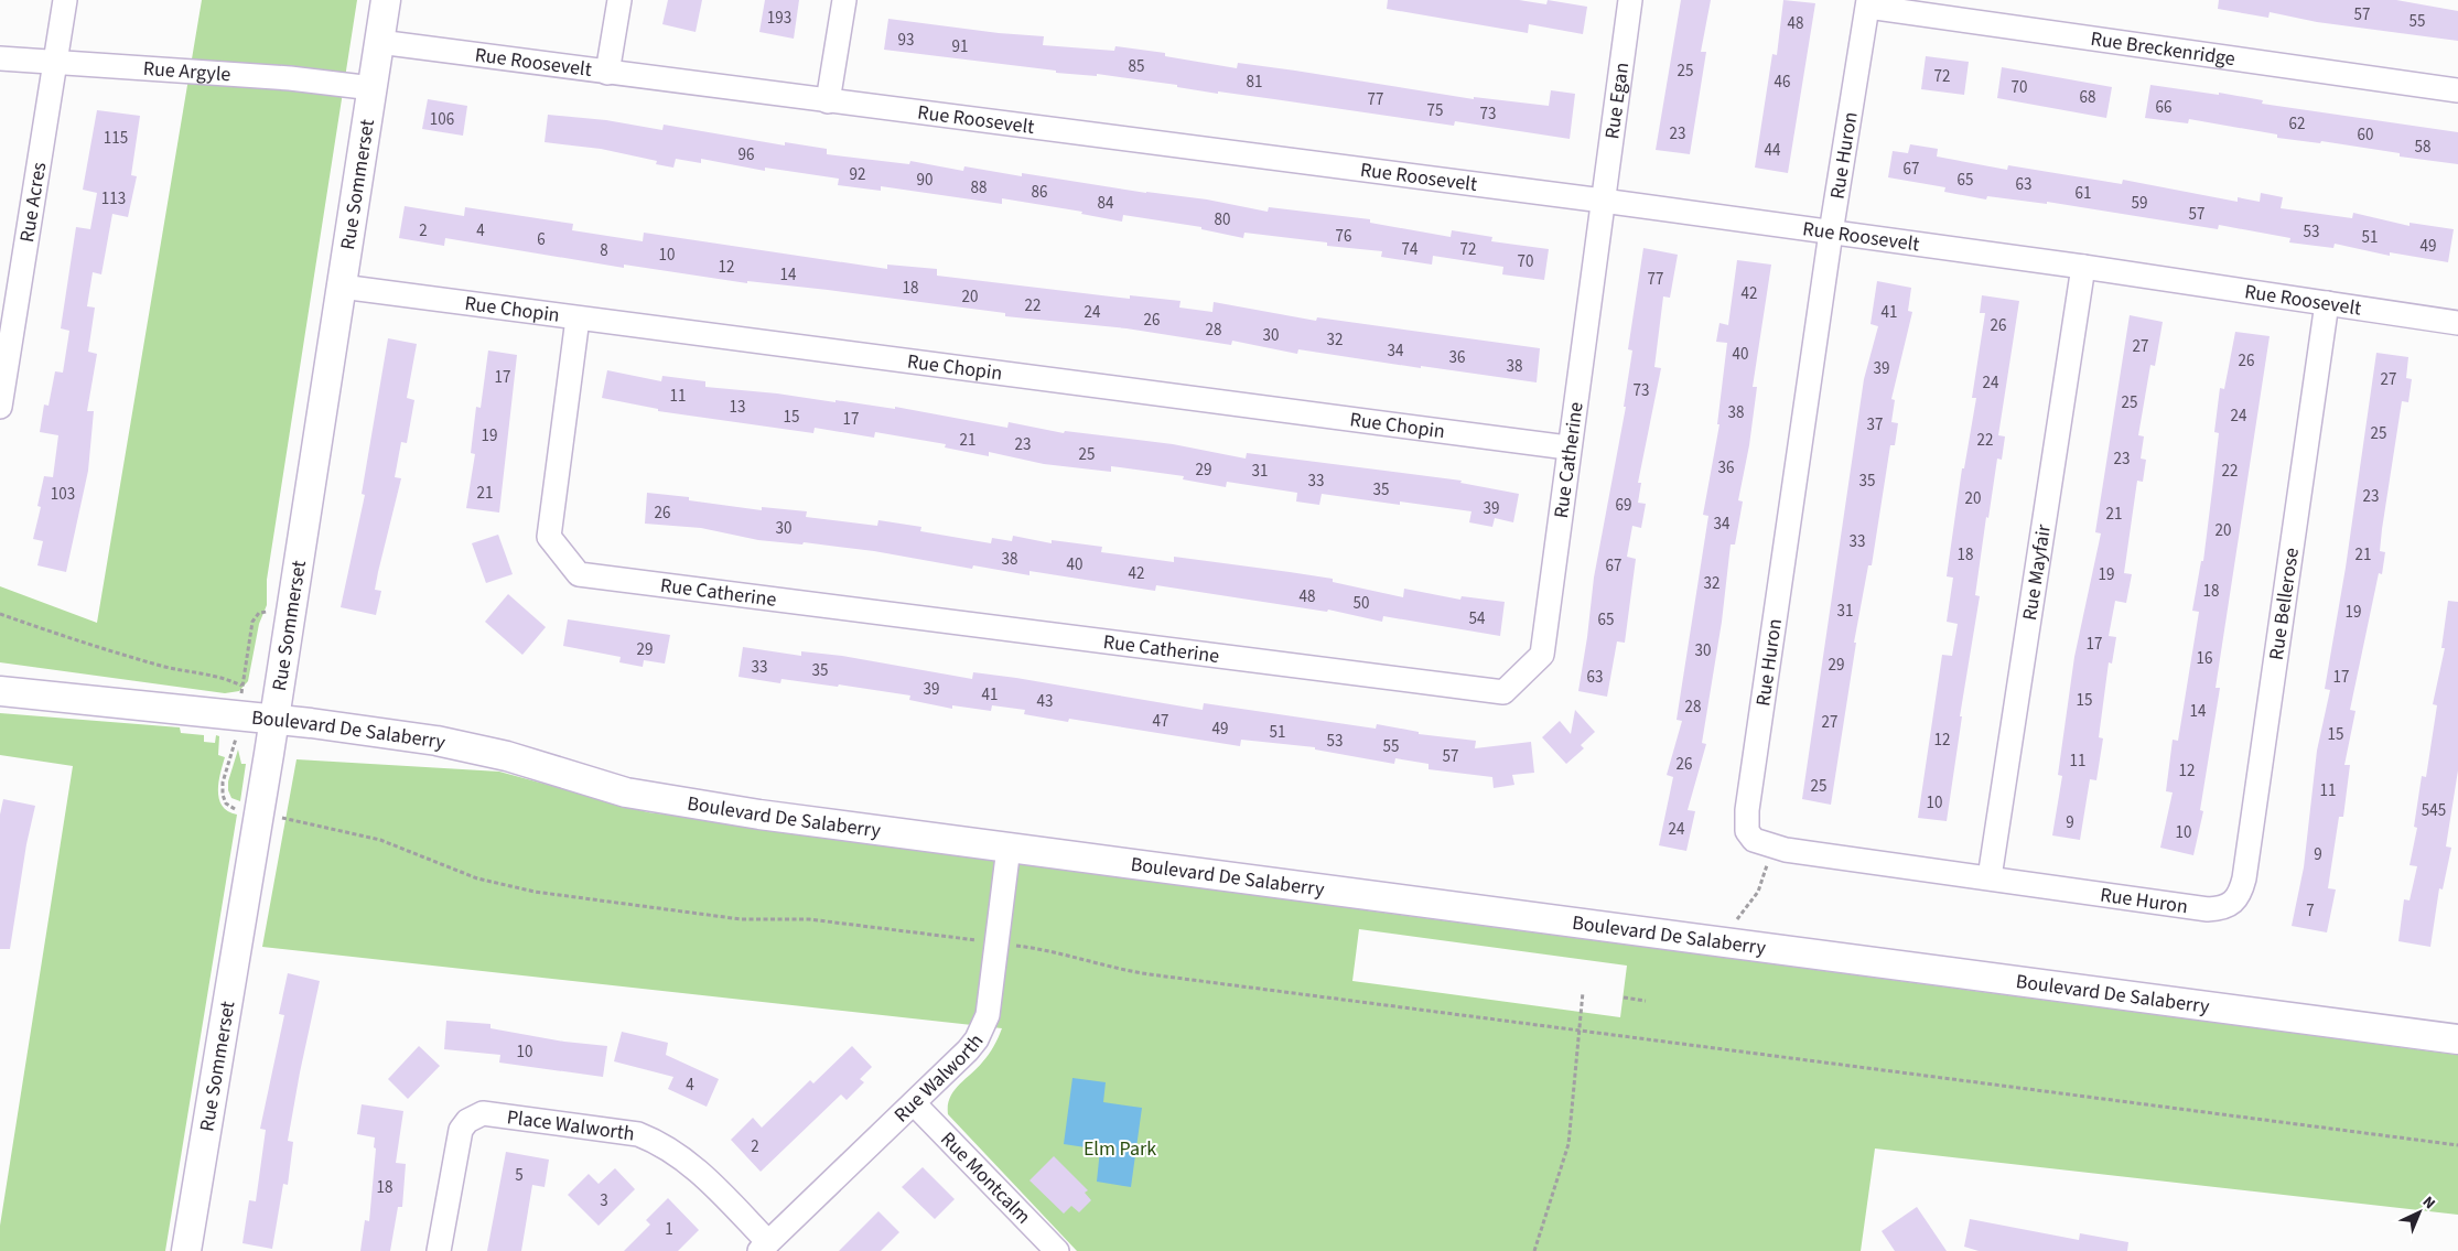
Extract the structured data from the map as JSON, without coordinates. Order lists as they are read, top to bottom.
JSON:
{
  "streets": {
    "street": [
      "Rue Breckenridge",
      "Rue Roosevelt",
      "Rue Argyle",
      "Rue Egan",
      "Rue Huron",
      "Rue Sommerset",
      "Rue Acres",
      "Rue Chopin",
      "Rue Catherine",
      "Rue Mayfair",
      "Rue Bellerose",
      "Boulevard De Salaberry",
      "Rue Walworth",
      "Place Walworth",
      "Rue Montcalm"
    ]
  },
  "crossings": [
    ["Rue Breckenridge", "Rue Huron"],
    ["Rue Roosevelt", "Rue Egan"],
    ["Rue Roosevelt", "Rue Huron"],
    ["Rue Roosevelt", "Rue Sommerset"],
    ["Rue Roosevelt", "Rue Catherine"],
    ["Rue Roosevelt", "Rue Mayfair"],
    ["Rue Roosevelt", "Rue Bellerose"],
    ["Rue Argyle", "Rue Sommerset"],
    ["Rue Argyle", "Rue Acres"],
    ["Rue Egan", "Rue Catherine"],
    ["Rue Huron", "Rue Mayfair"],
    ["Rue Huron", "Rue Bellerose"],
    ["Rue Sommerset", "Rue Chopin"],
    ["Rue Sommerset", "Boulevard De Salaberry"],
    ["Rue Chopin", "Rue Catherine"],
    ["Boulevard De Salaberry", "Rue Walworth"],
    ["Rue Walworth", "Place Walworth"],
    ["Rue Walworth", "Rue Montcalm"]
  ],
  "parks": ["Elm Park"],
  "house_numbers": [
    "57",
    "193",
    "55",
    "48",
    "93",
    "91",
    "85",
    "25",
    "72",
    "81",
    "46",
    "70",
    "68",
    "77",
    "66",
    "75",
    "73",
    "106",
    "62",
    "23",
    "60",
    "115",
    "58",
    "44",
    "96",
    "67",
    "92",
    "90",
    "65",
    "63",
    "88",
    "86",
    "61",
    "113",
    "84",
    "59",
    "57",
    "80",
    "2",
    "4",
    "53",
    "76",
    "51",
    "6",
    "49",
    "74",
    "72",
    "8",
    "10",
    "70",
    "12",
    "14",
    "77",
    "18",
    "42",
    "20",
    "22",
    "24",
    "41",
    "26",
    "26",
    "28",
    "30",
    "32",
    "27",
    "34",
    "40",
    "36",
    "26",
    "38",
    "39",
    "17",
    "27",
    "24",
    "73",
    "11",
    "25",
    "13",
    "38",
    "24",
    "15",
    "17",
    "37",
    "25",
    "19",
    "21",
    "22",
    "23",
    "25",
    "23",
    "36",
    "29",
    "31",
    "22",
    "33",
    "35",
    "35",
    "21",
    "103",
    "23",
    "20",
    "69",
    "39",
    "26",
    "21",
    "34",
    "30",
    "20",
    "33",
    "18",
    "21",
    "38",
    "40",
    "67",
    "42",
    "19",
    "32",
    "18",
    "48",
    "50",
    "31",
    "19",
    "54",
    "65",
    "17",
    "29",
    "30",
    "16",
    "29",
    "33",
    "35",
    "63",
    "17",
    "39",
    "41",
    "15",
    "43",
    "28",
    "14",
    "47",
    "27",
    "49",
    "51",
    "15",
    "12",
    "53",
    "55",
    "57",
    "11",
    "26",
    "12",
    "25",
    "11",
    "10",
    "545",
    "9",
    "24",
    "10",
    "9",
    "7",
    "10",
    "4",
    "2",
    "5",
    "18",
    "3",
    "1"
  ],
  "north": "top right"
}
